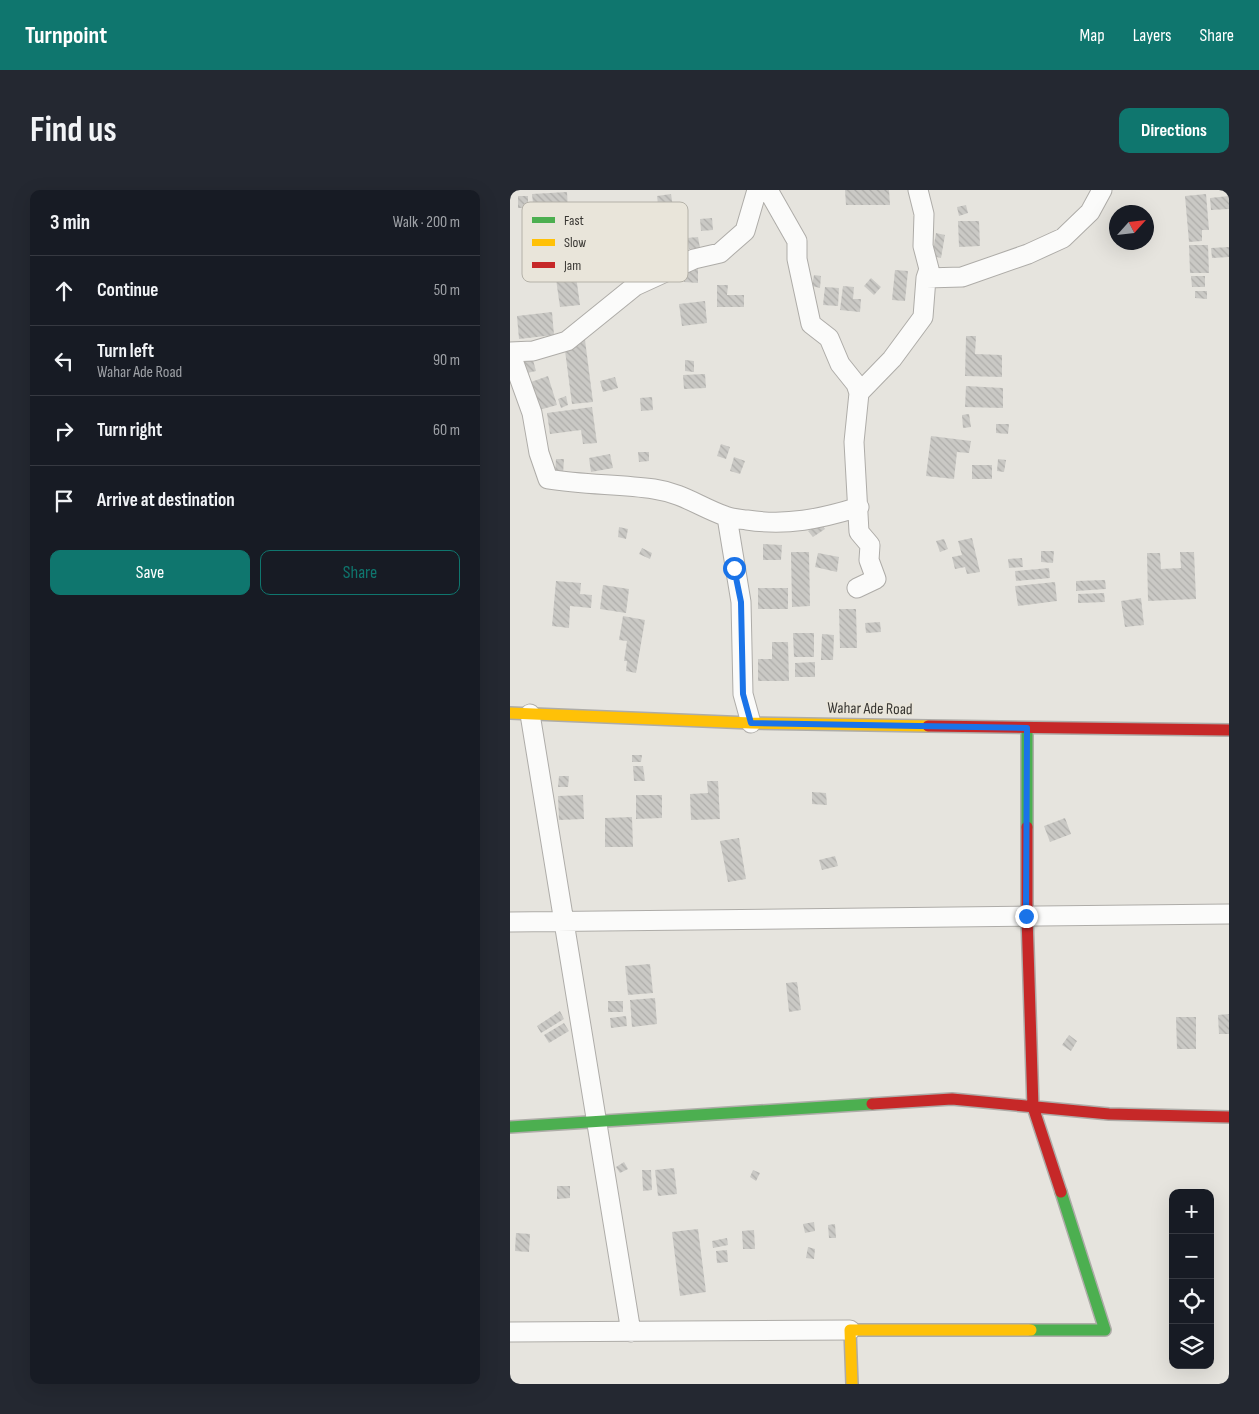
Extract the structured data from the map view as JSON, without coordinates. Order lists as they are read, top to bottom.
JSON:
{
  "streets": {
    "street": ["Wahar Ade Road"]
  },
  "legend": ["Fast", "Slow", "Jam"],
  "north": "top right",
  "page": {
    "header": "Turnpoint",
    "nav": ["Map", "Layers", "Share"],
    "buttons": [
      "Directions",
      ["Save", "Share"]
    ],
    "title": "Find us",
    "heading": ["3 min", "Walk · 200 m"],
    "list": [
      ["Continue", "50 m"],
      ["Turn left", "Wahar Ade Road", "90 m"],
      ["Turn right", "60 m"],
      "Arrive at destination"
    ],
    "map_buttons": ["+", "−"]
  }
}
